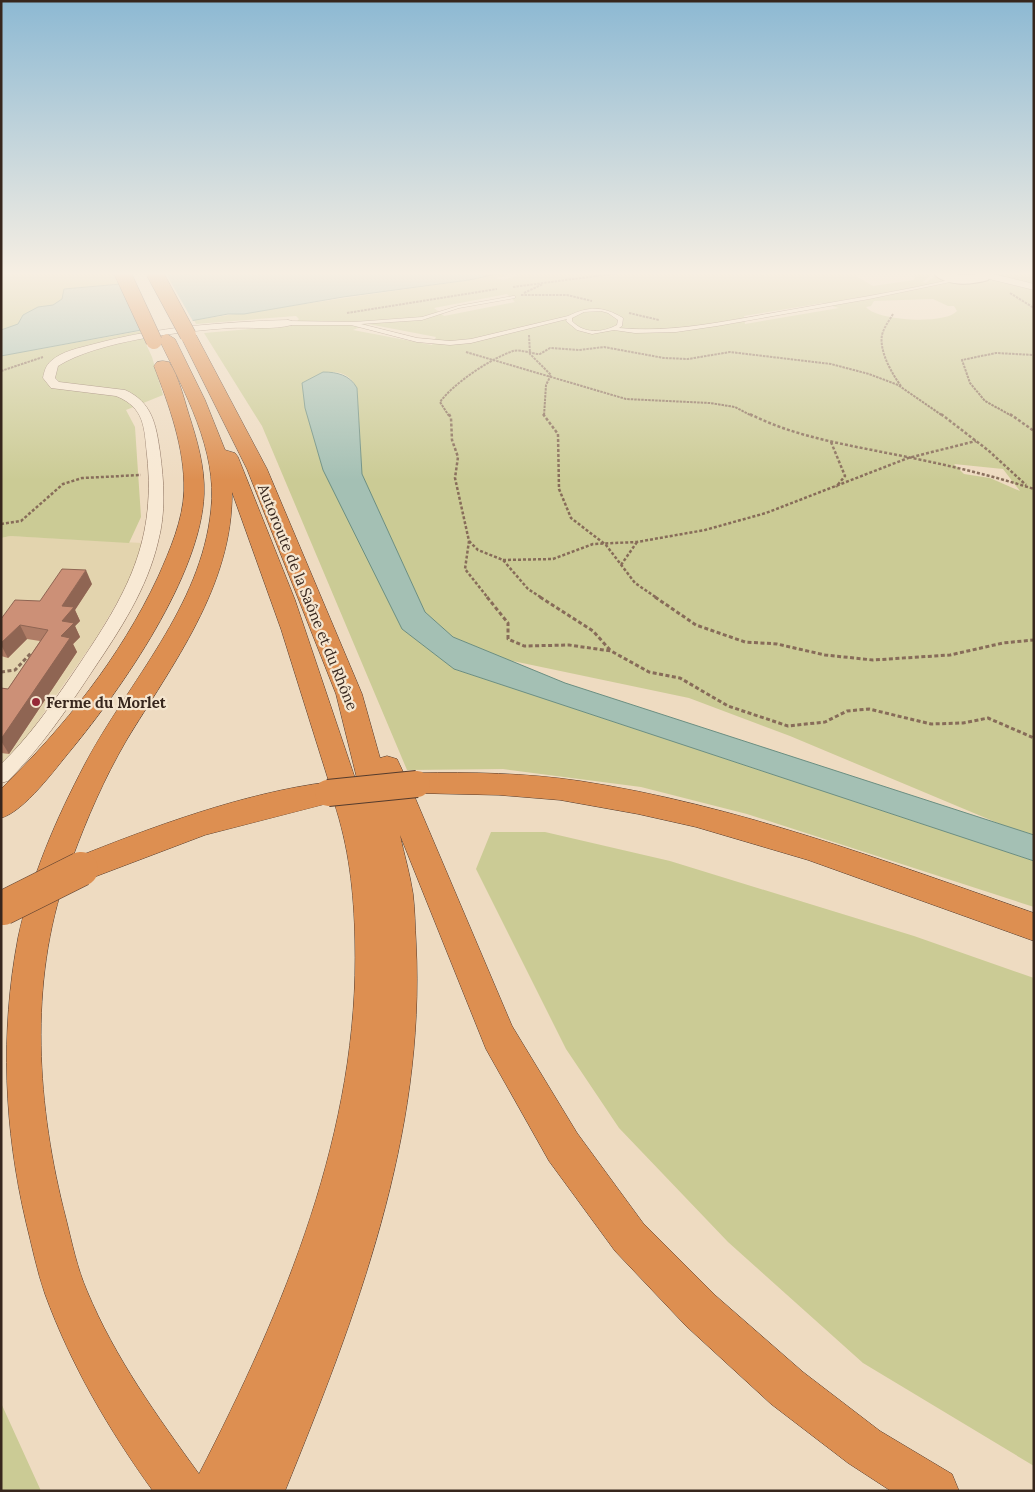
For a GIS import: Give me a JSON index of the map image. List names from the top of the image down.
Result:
{
  "streets": {
    "highway": ["Autoroute de la Saône et du Rhône"]
  },
  "places": ["Ferme du Morlet"]
}
